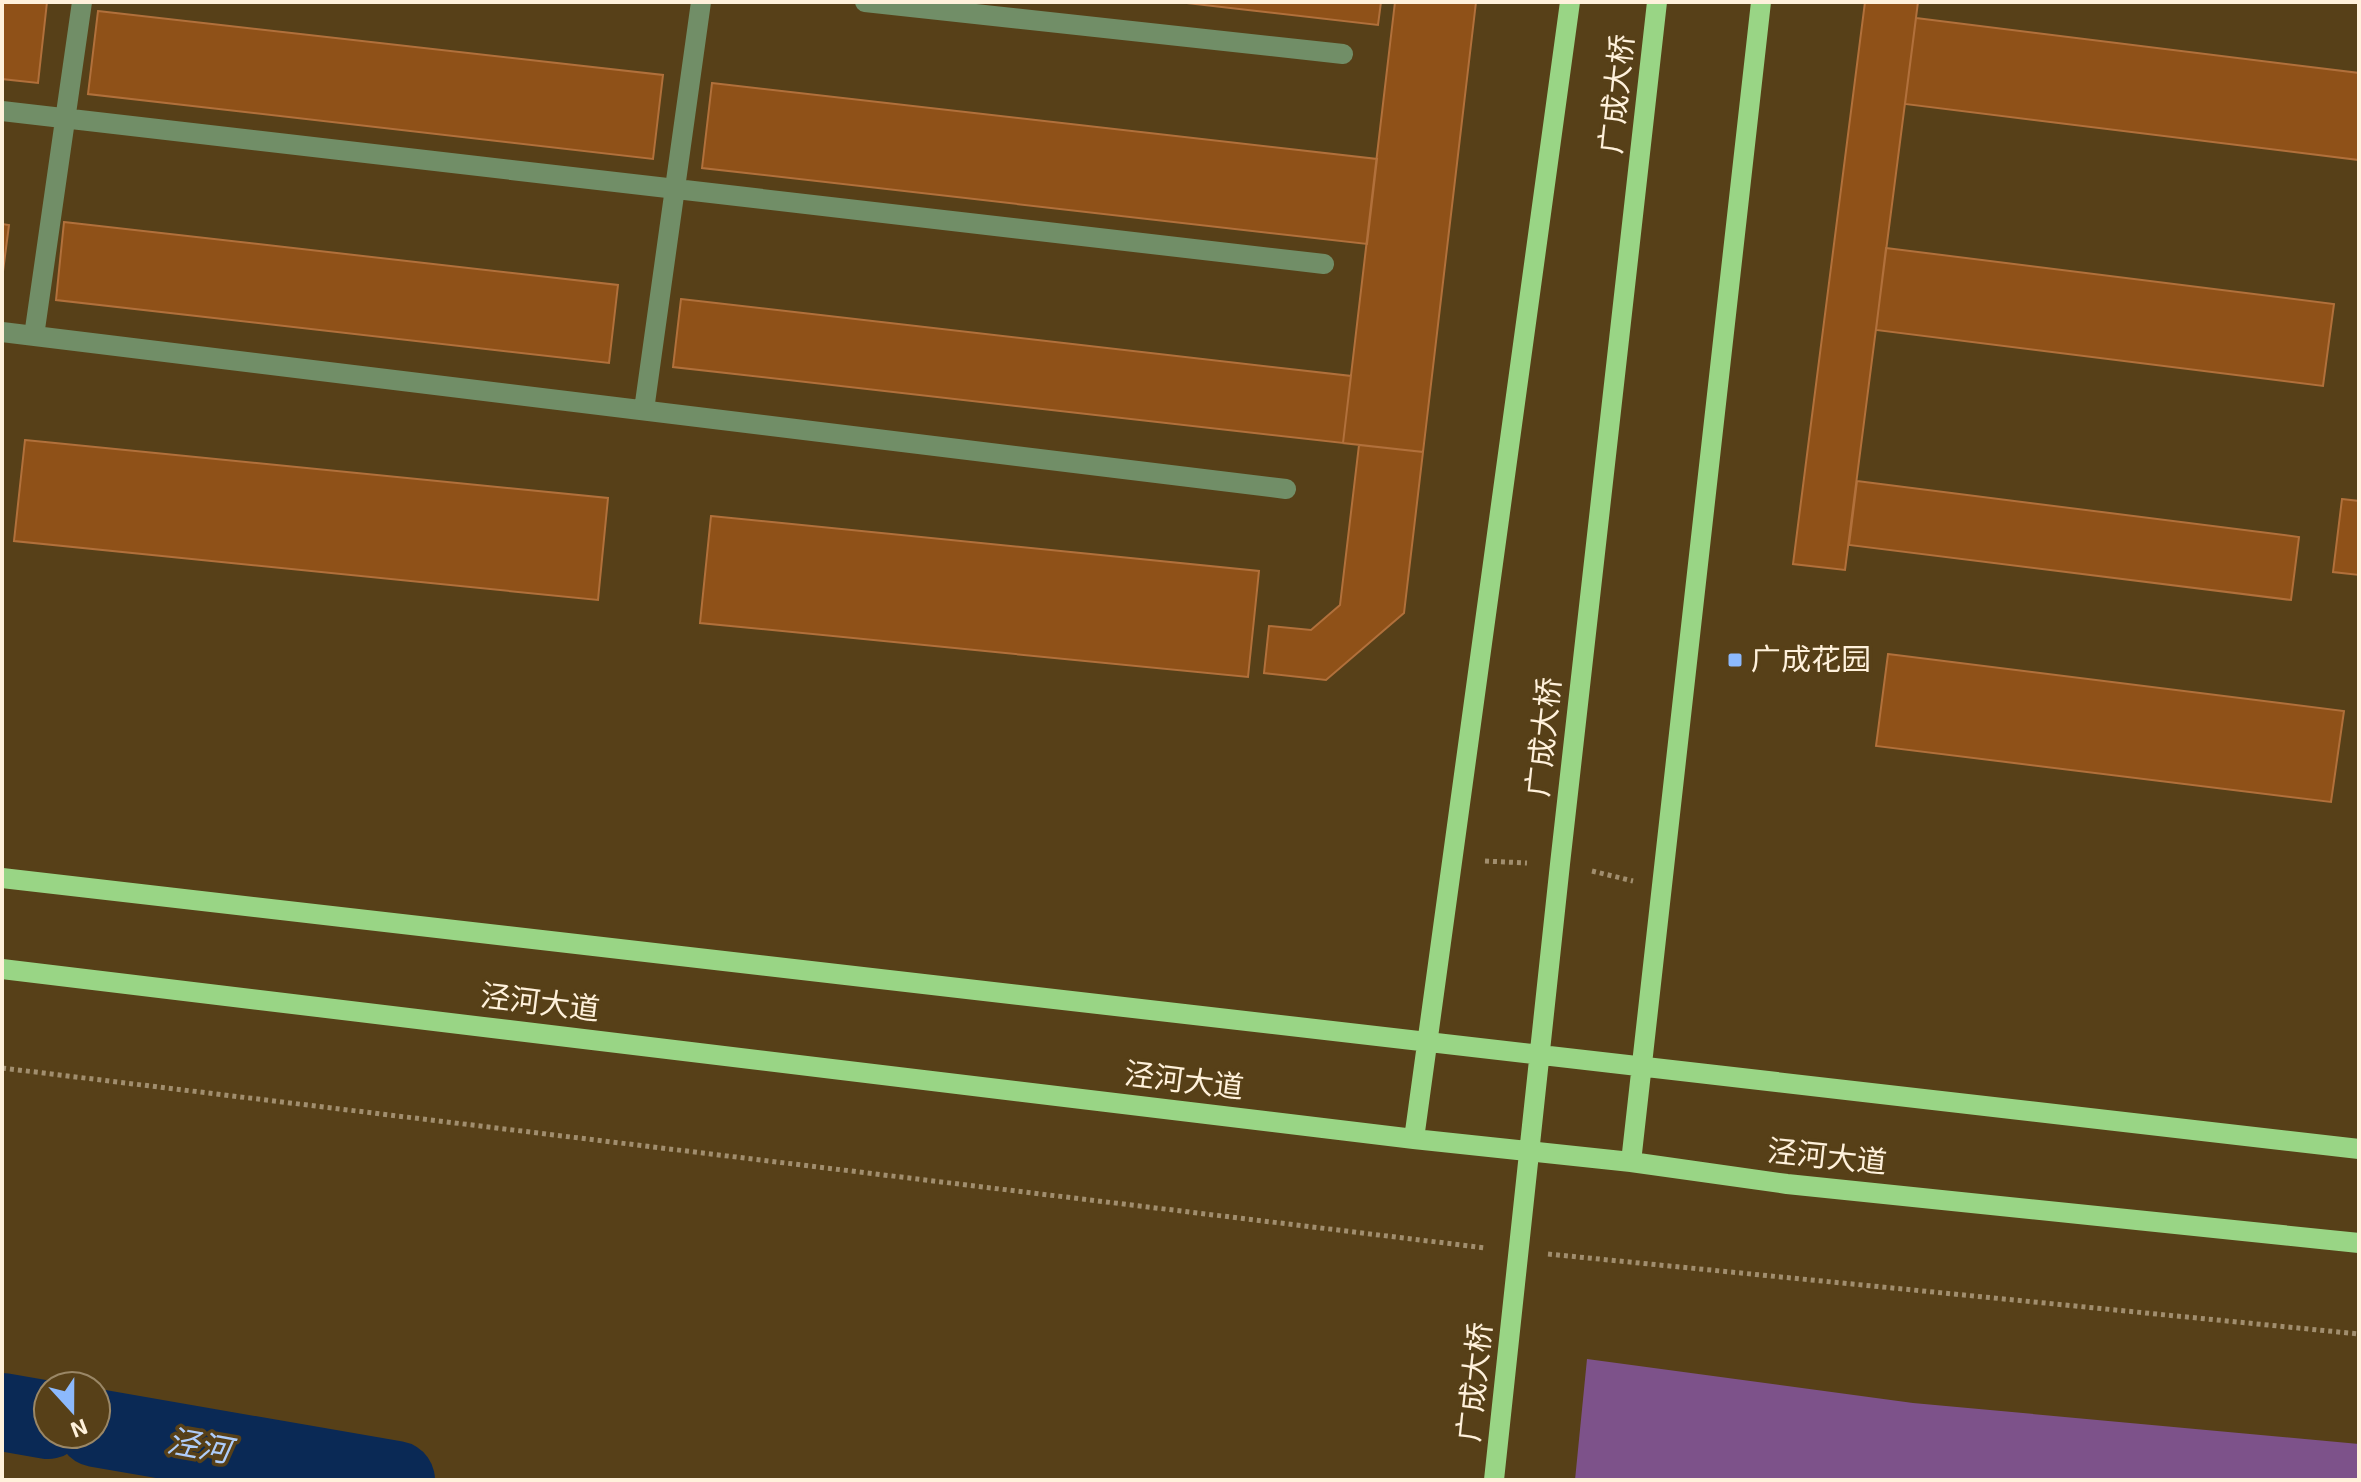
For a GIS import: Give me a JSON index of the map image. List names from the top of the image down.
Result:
{
  "streets": {
    "main road": ["广成大桥", "泾河大道"]
  },
  "water": ["泾河"],
  "places": {
    "transit": ["广成花园"]
  },
  "north": "bottom"
}
